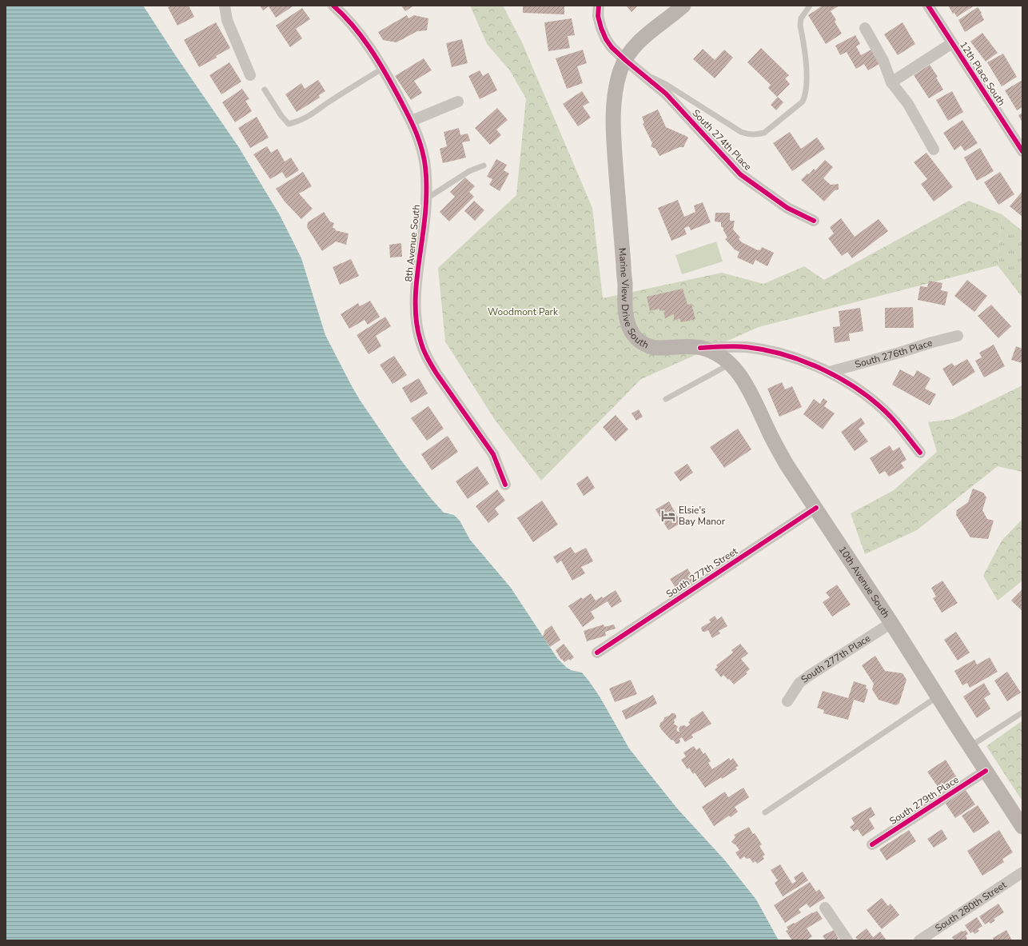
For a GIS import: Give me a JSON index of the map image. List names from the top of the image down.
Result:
{
  "streets": {
    "main road": ["Marine View Drive South", "10th Avenue South"],
    "street": [
      "12th Place South",
      "South 274th Place",
      "8th Avenue South",
      "South 276th Place",
      "South 277th Street",
      "South 277th Place",
      "South 279th Place",
      "South 280th Street"
    ]
  },
  "crossings": [
    ["South 274th Place", "Marine View Drive South"],
    ["Marine View Drive South", "South 276th Place"],
    ["Marine View Drive South", "10th Avenue South"],
    ["South 277th Street", "10th Avenue South"],
    ["10th Avenue South", "South 277th Place"],
    ["10th Avenue South", "South 279th Place"]
  ],
  "parks": ["Woodmont Park"],
  "places": {
    "hotel": ["Elsie's Bay Manor"]
  }
}
